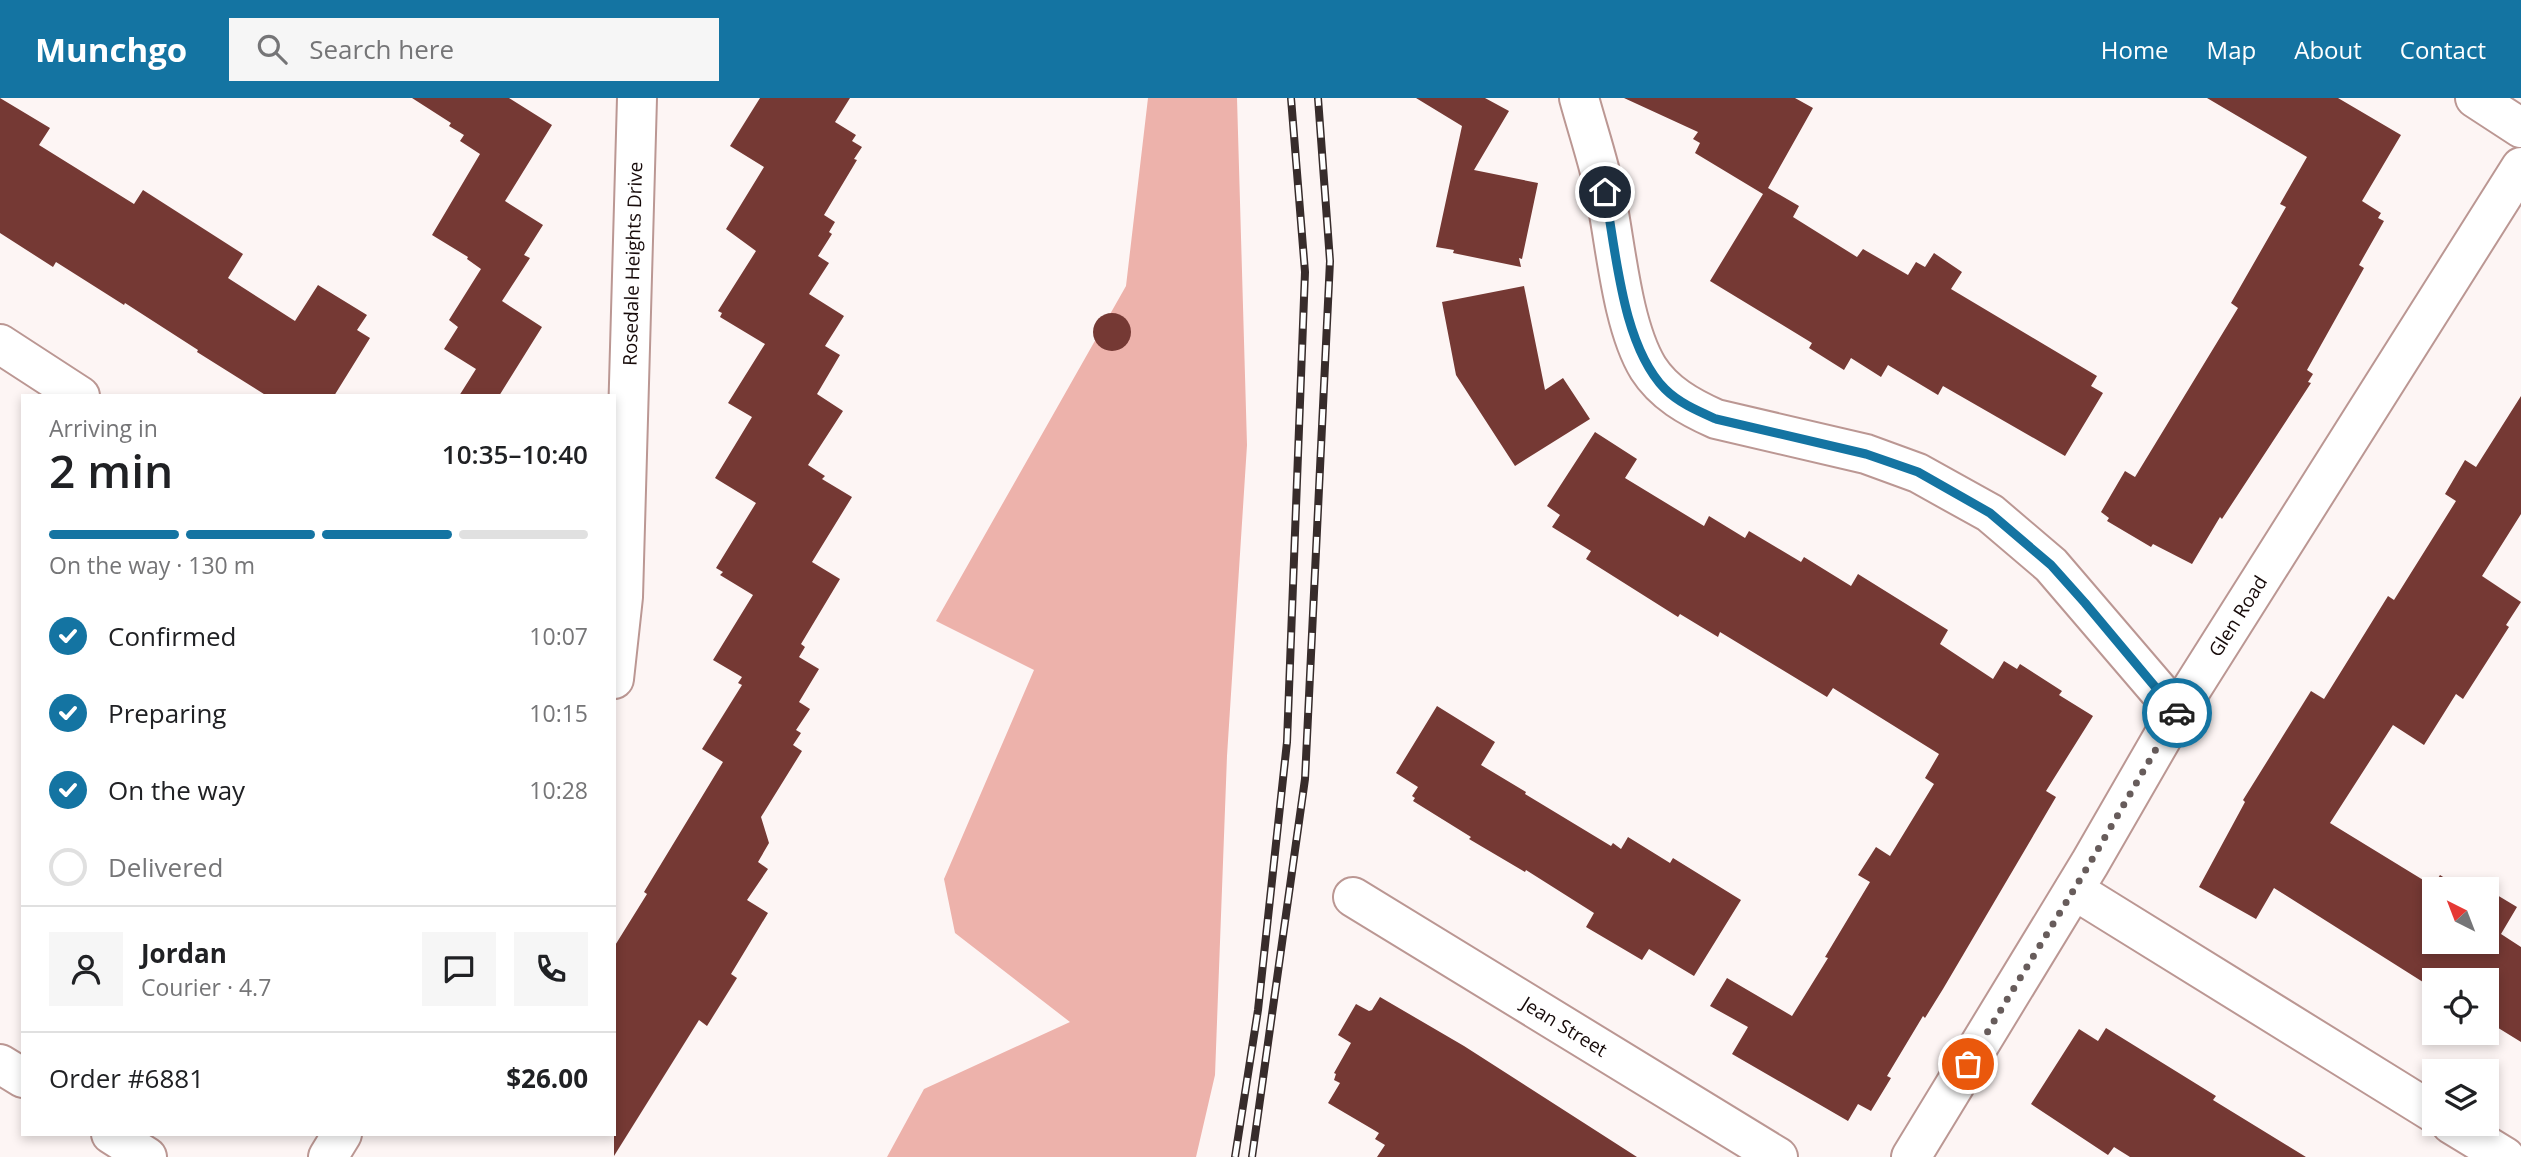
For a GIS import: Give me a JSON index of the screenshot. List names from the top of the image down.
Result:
{
  "streets": {
    "street": ["Rosedale Heights Drive", "Glen Road", "Jean Street"]
  },
  "north": "top left",
  "page": {
    "header": "Munchgo",
    "search": "Search here",
    "nav": [
      "Home",
      "Map",
      "About",
      "Contact"
    ],
    "heading": ["2 min", "Arriving in", "10:35–10:40"],
    "panel": [
      "Jordan",
      "Courier · 4.7",
      "Order #6881",
      "$26.00"
    ],
    "bar": "On the way · 130 m",
    "list": [
      ["Confirmed", "10:07"],
      ["Preparing", "10:15"],
      ["On the way", "10:28"],
      "Delivered"
    ]
  }
}
